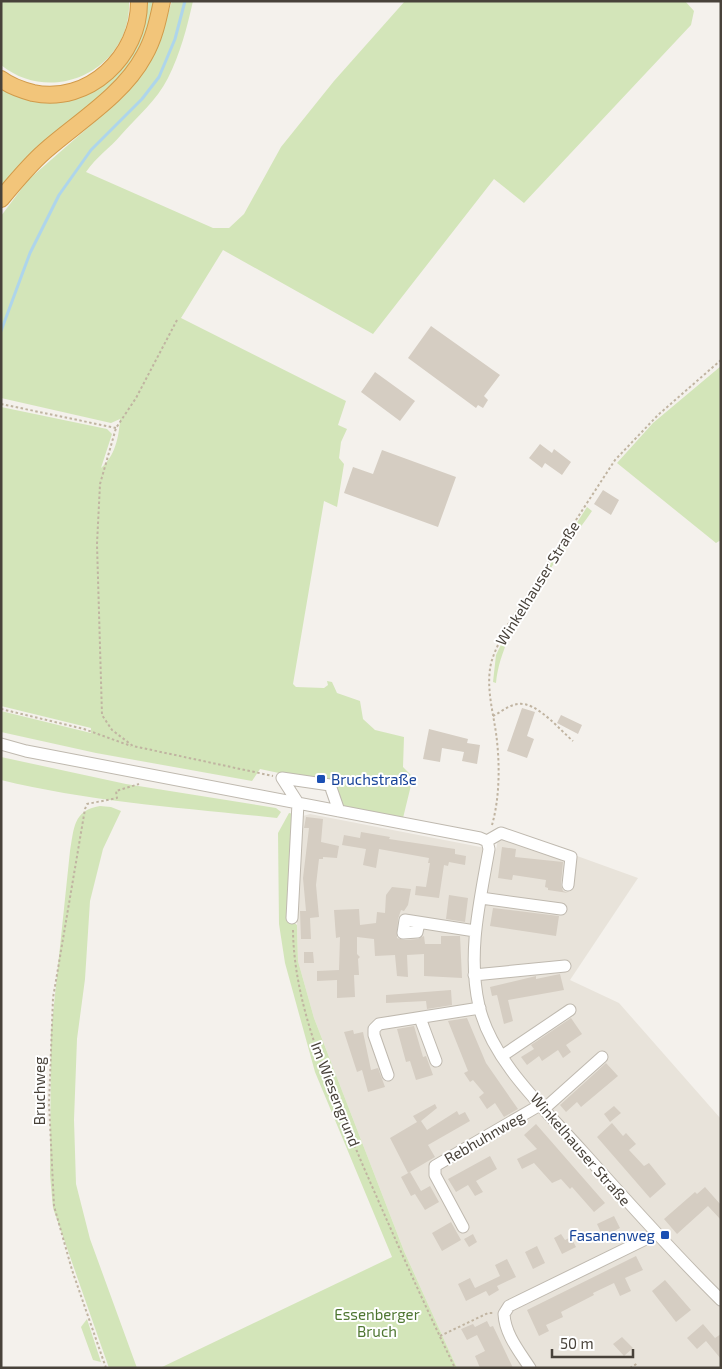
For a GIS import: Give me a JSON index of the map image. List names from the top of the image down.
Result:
{
  "streets": {
    "street": ["Winkelhauser Straße", "Rebhuhnweg"],
    "path": ["Bruchweg", "Im Wiesengrund"]
  },
  "crossings": [
    ["Winkelhauser Straße", "Rebhuhnweg"]
  ],
  "parks": ["Essenberger Bruch"],
  "places": {
    "transit": ["Bruchstraße", "Fasanenweg"]
  },
  "scale_bar": "50 m"
}
